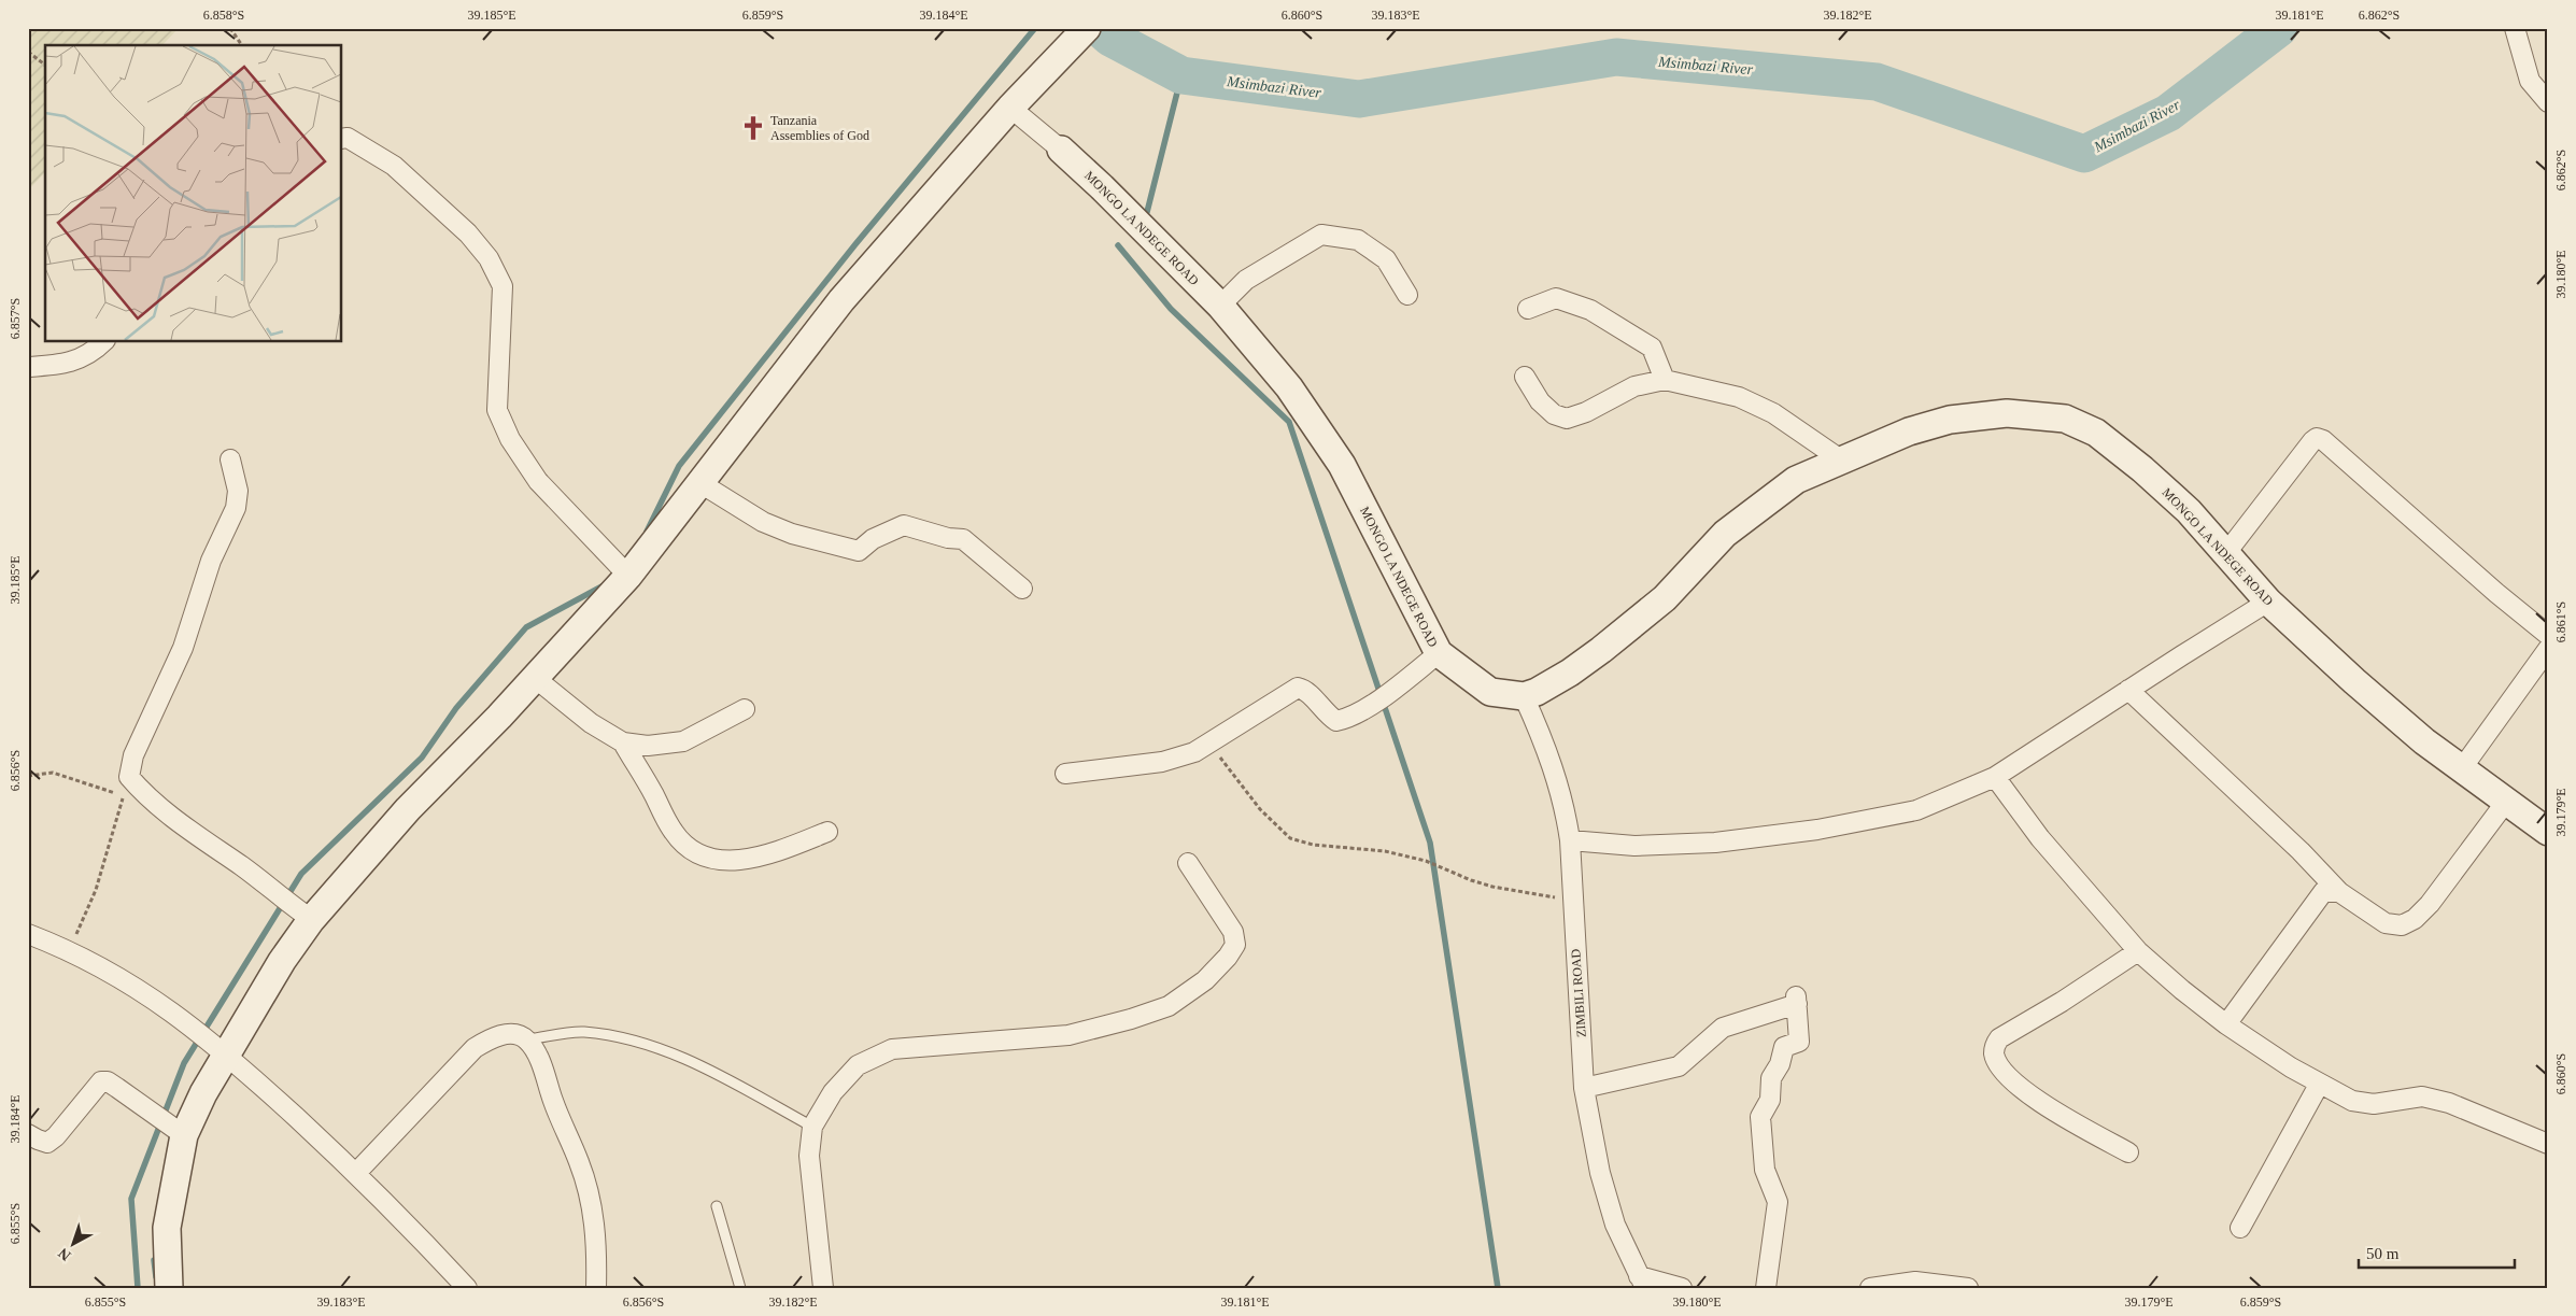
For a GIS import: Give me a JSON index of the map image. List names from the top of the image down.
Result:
{
  "streets": {
    "street": ["MONGO LA NDEGE ROAD", "ZIMBILI ROAD"]
  },
  "crossings": [
    ["MONGO LA NDEGE ROAD", "ZIMBILI ROAD"]
  ],
  "water": ["Msimbazi River"],
  "places": {
    "church": ["Tanzania Assemblies of God"]
  },
  "scale_bar": "50 m",
  "north": "bottom left",
  "coordinates": [
    "6.858°S",
    "39.185°E",
    "6.859°S",
    "39.184°E",
    "6.860°S",
    "39.183°E",
    "39.182°E",
    "39.181°E",
    "6.862°S",
    "39.180°E",
    "6.857°S",
    "6.861°S",
    "6.856°S",
    "39.179°E",
    "6.855°S"
  ]
}
